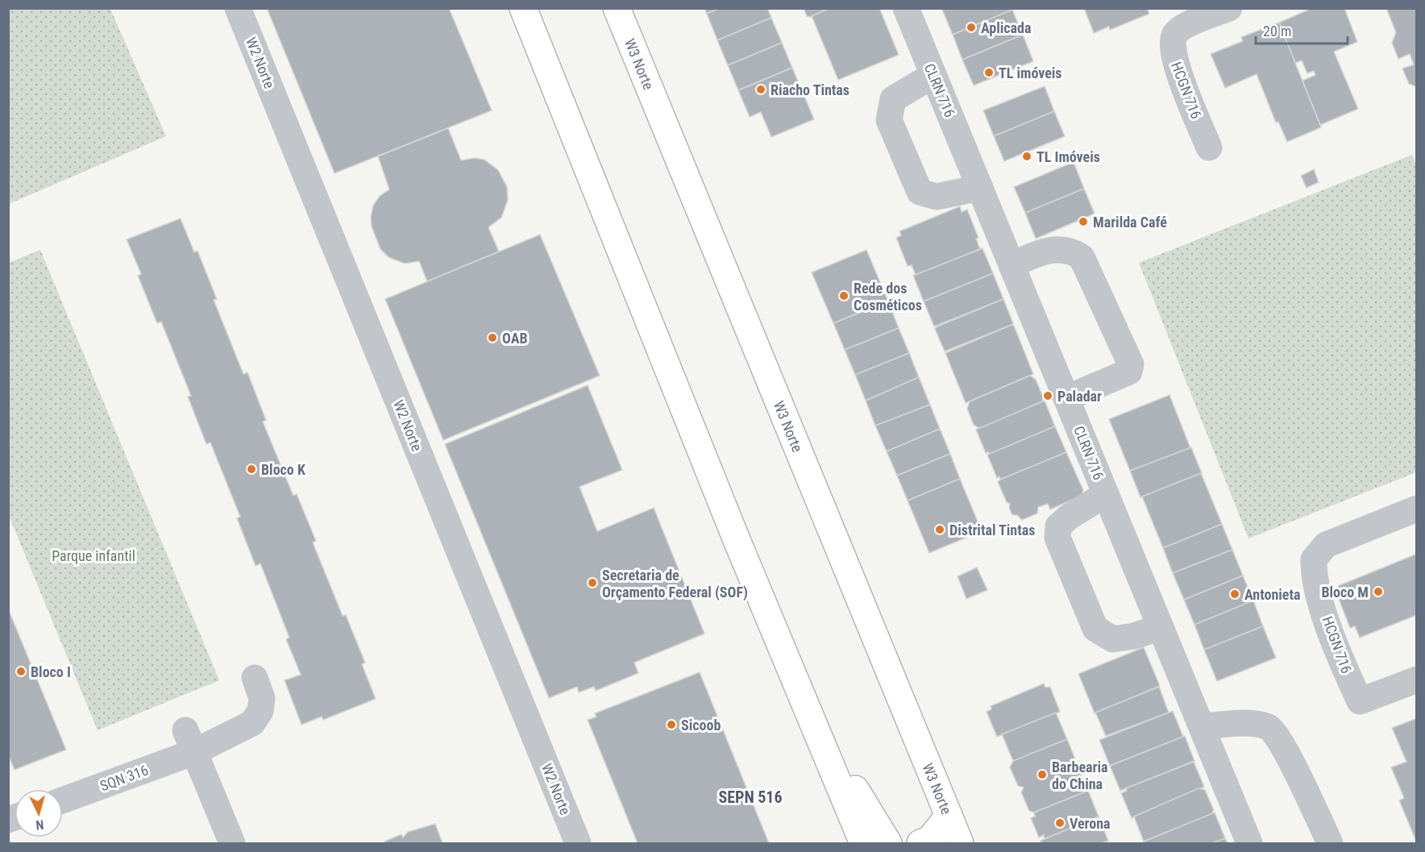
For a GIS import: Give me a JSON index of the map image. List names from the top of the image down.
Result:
{
  "streets": {
    "main road": ["W3 Norte"],
    "street": [
      "W2 Norte",
      "CLRN 716",
      "HCGN 716",
      "SQN 316"
    ]
  },
  "districts": ["SEPN 516"],
  "parks": ["Parque infantil"],
  "places": [
    "Aplicada",
    "TL imóveis",
    "Riacho Tintas",
    "TL Imóveis",
    "Marilda Café",
    "Rede dos Cosméticos",
    "OAB",
    "Paladar",
    "Bloco K",
    "Distrital Tintas",
    "Secretaria de Orçamento Federal (SOF)",
    "Bloco M",
    "Antonieta",
    "Bloco I",
    "Sicoob",
    "Barbearia do China",
    "Verona"
  ],
  "scale_bar": "20 m",
  "north": "bottom"
}
